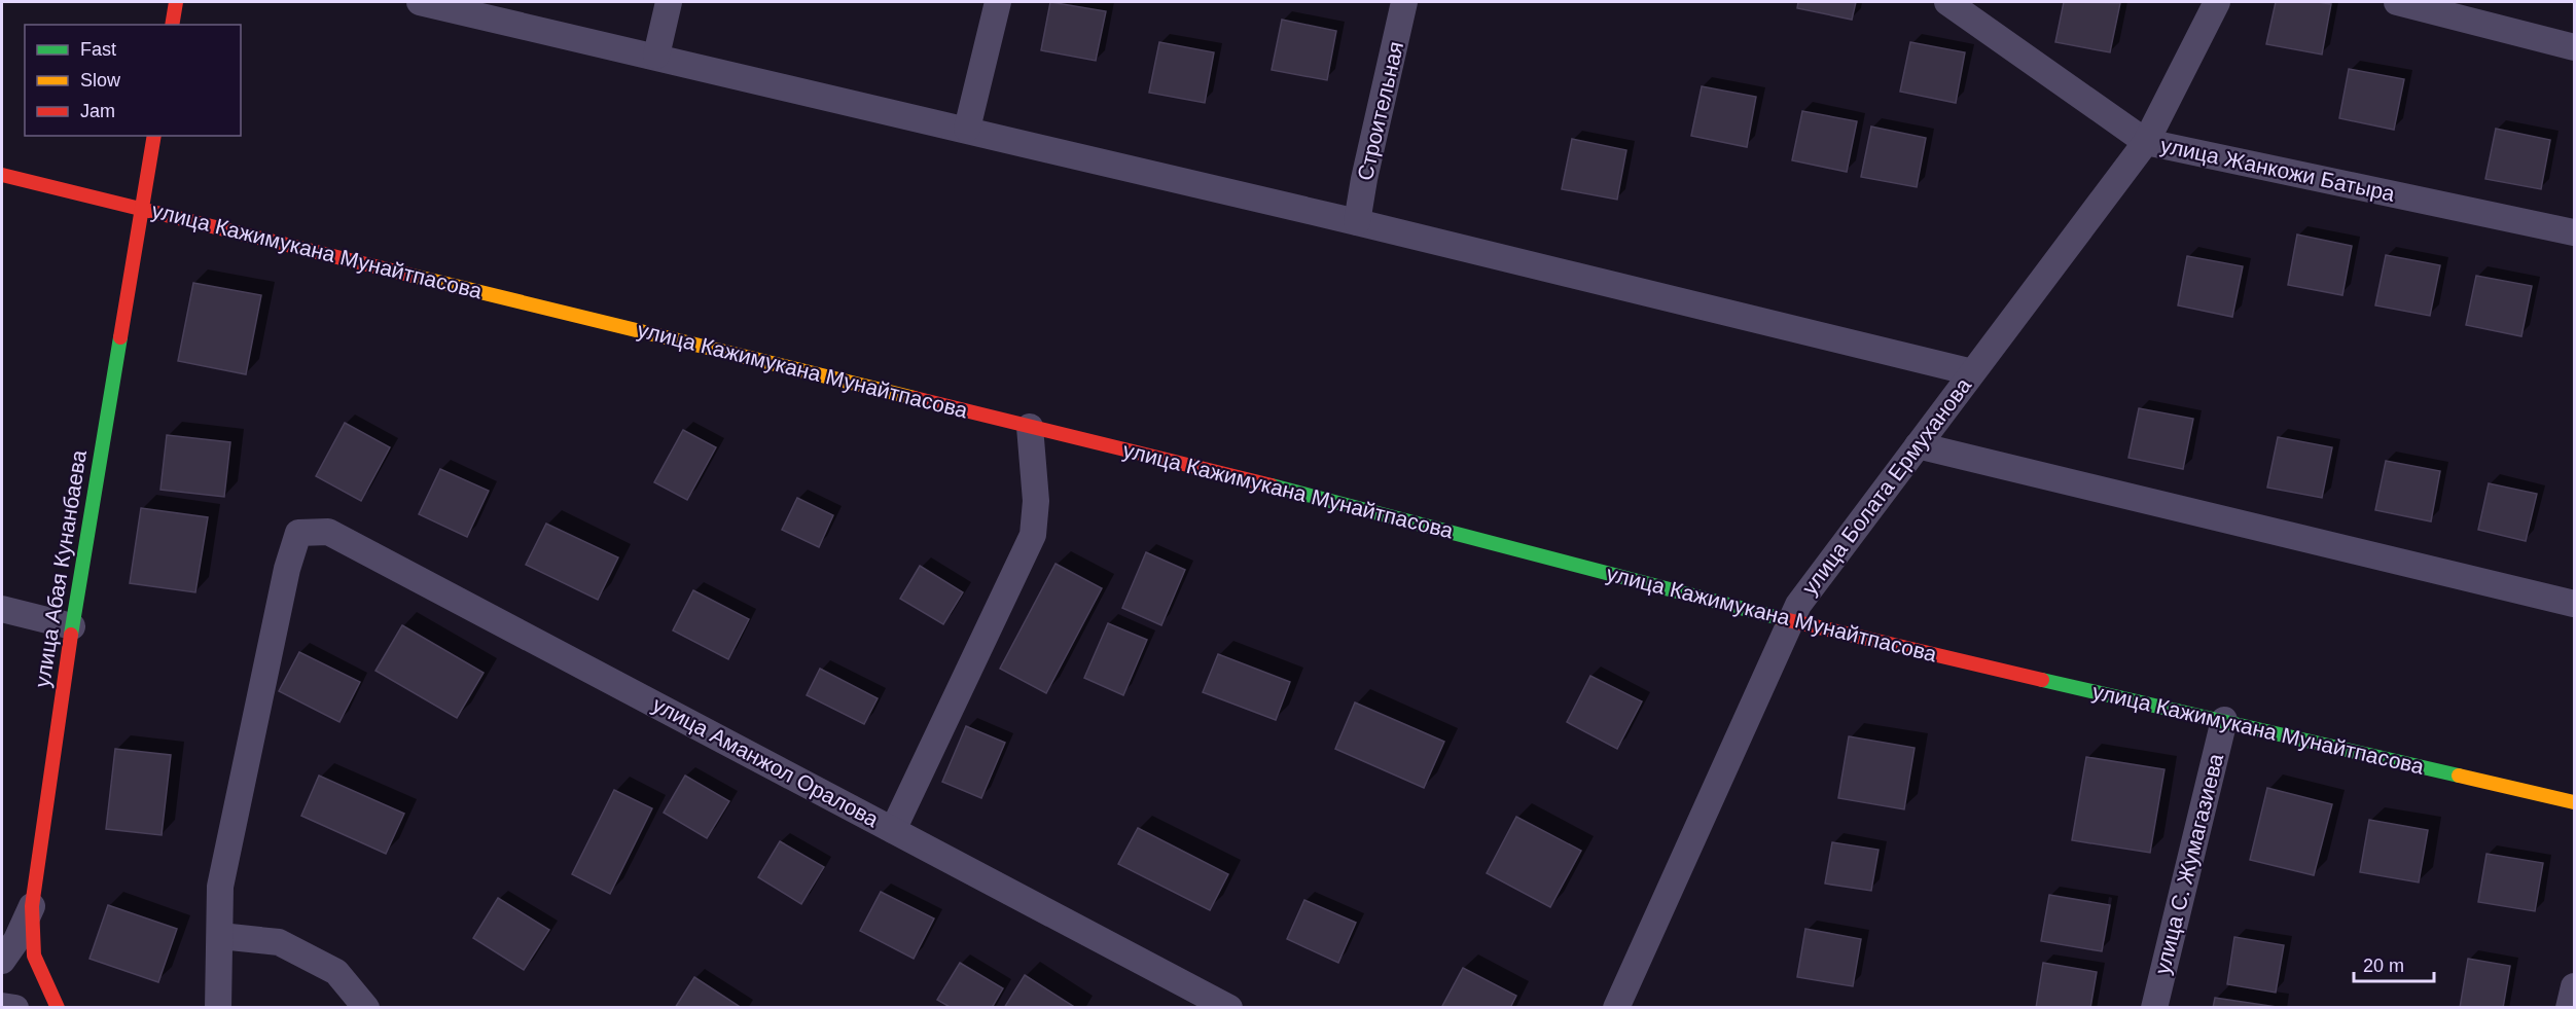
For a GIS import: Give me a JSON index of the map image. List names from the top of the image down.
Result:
{
  "streets": {
    "street": [
      "Строительная",
      "улица Жанкожи Батыра",
      "улица Кажимукана Мунайтпасова",
      "улица Болата Ермуханова",
      "улица Абая Кунанбаева",
      "улица Аманжол Оралова",
      "улица С. Жумагазиева"
    ]
  },
  "crossings": [
    ["улица Жанкожи Батыра", "улица Болата Ермуханова"],
    ["улица Кажимукана Мунайтпасова", "улица Болата Ермуханова"],
    ["улица Кажимукана Мунайтпасова", "улица Абая Кунанбаева"],
    ["улица Кажимукана Мунайтпасова", "улица С. Жумагазиева"]
  ],
  "legend": ["Fast", "Slow", "Jam"],
  "scale_bar": "20 m"
}
